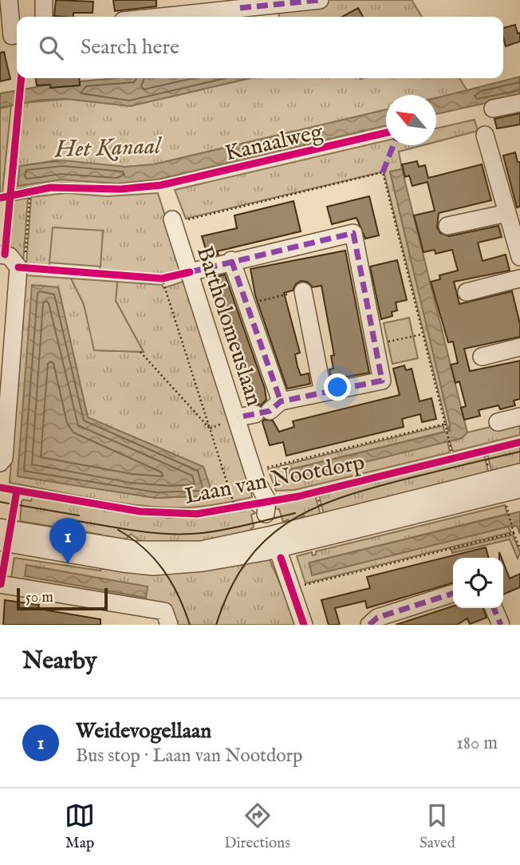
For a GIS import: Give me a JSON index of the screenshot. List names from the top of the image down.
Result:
{
  "streets": {
    "street": ["Bartholomeuslaan"],
    "cycle path": ["Kanaalweg", "Laan van Nootdorp"]
  },
  "crossings": [
    ["Bartholomeuslaan", "Laan van Nootdorp"]
  ],
  "water": ["Het Kanaal"],
  "scale_bar": "50 m",
  "north": "top left",
  "page": {
    "search": "Search here",
    "pins": "1",
    "scale": "50 m",
    "heading": "Nearby",
    "list": [
      {
        "mark": "1",
        "name": "Weidevogellaan",
        "note": "Bus stop · Laan van Nootdorp",
        "value": "180 m"
      }
    ],
    "nav": ["Map", "Directions", "Saved"]
  }
}
